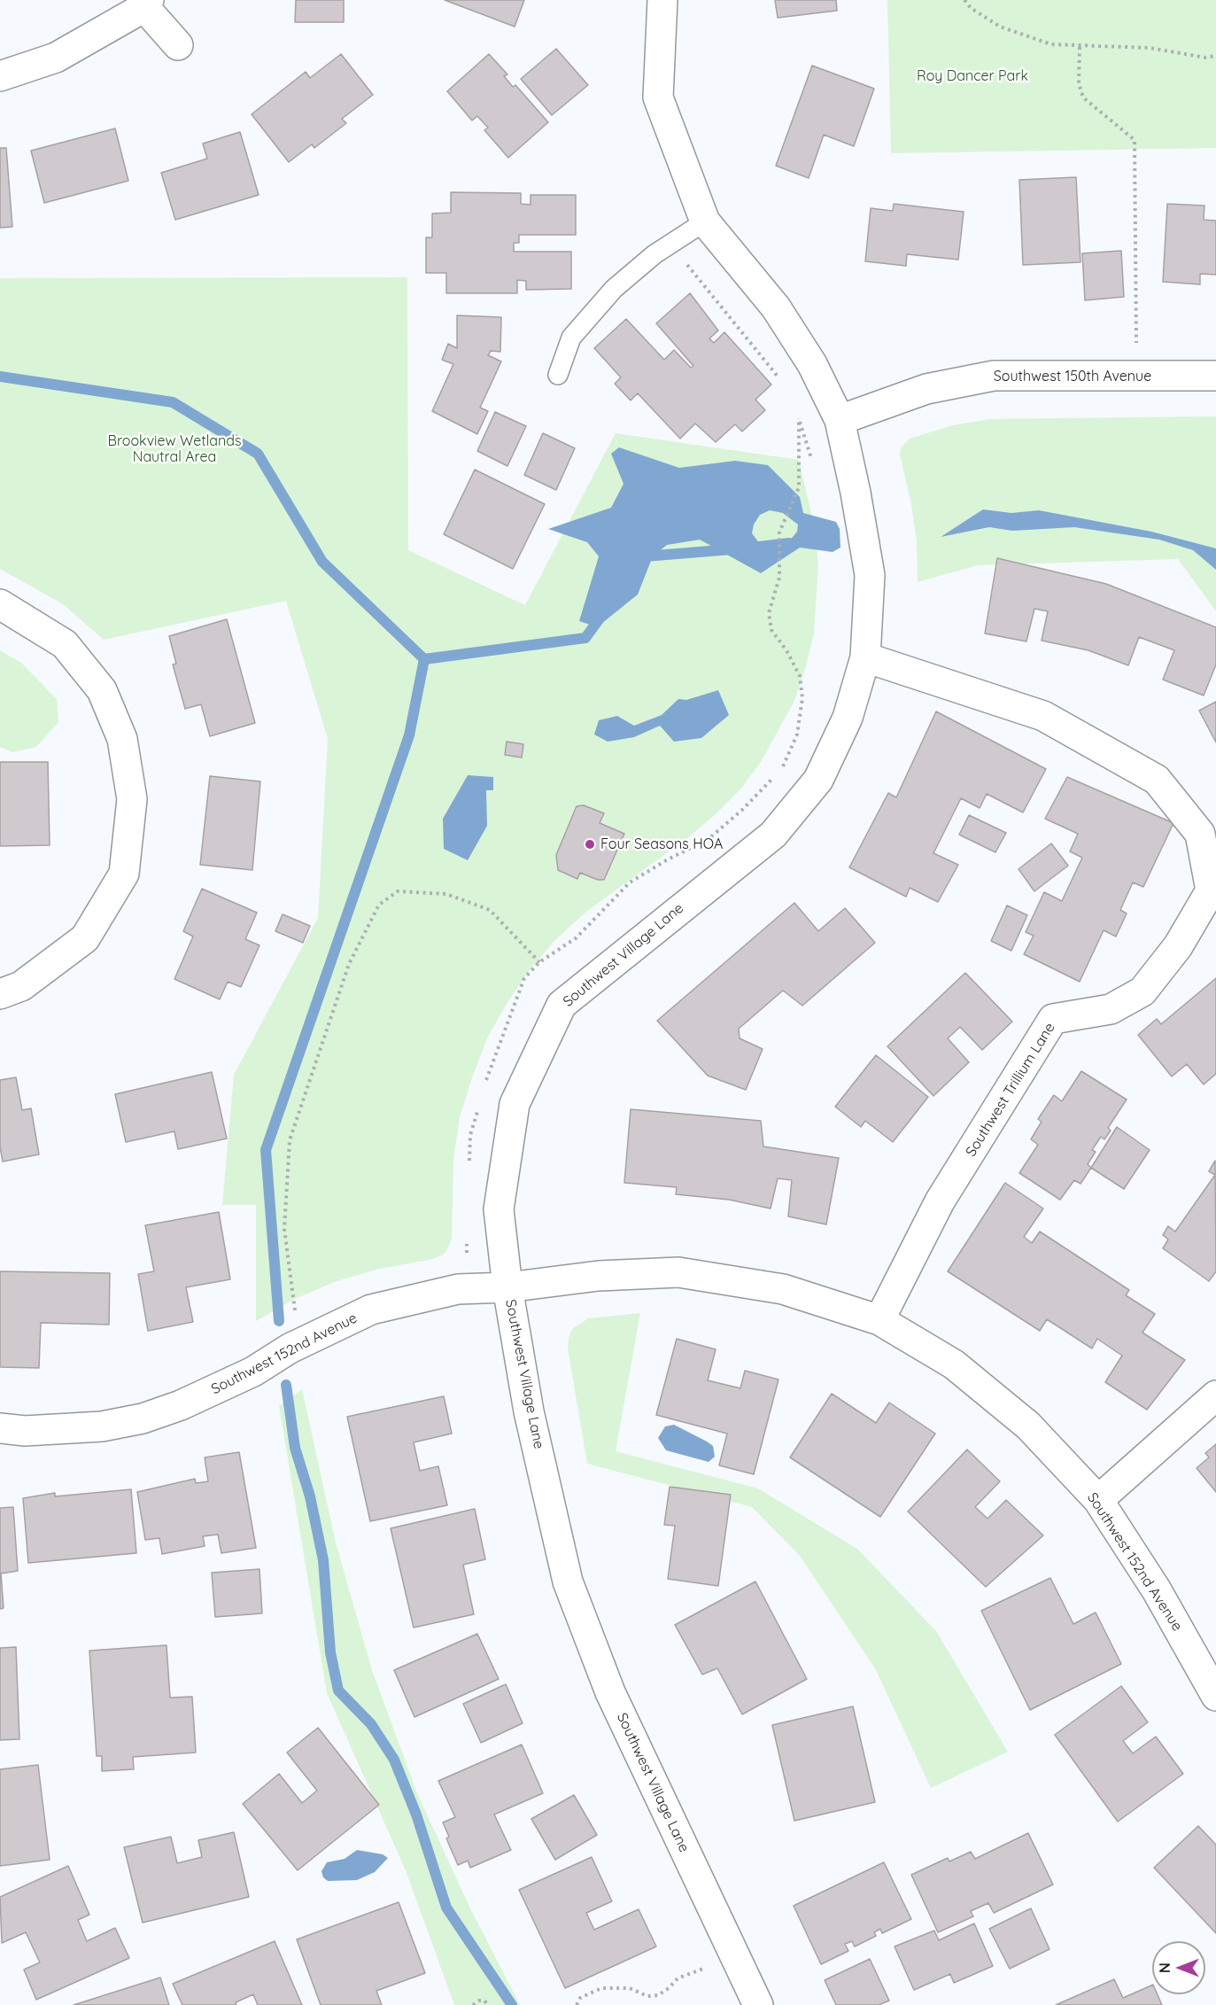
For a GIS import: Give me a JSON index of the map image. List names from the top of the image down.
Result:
{
  "streets": {
    "street": [
      "Southwest 150th Avenue",
      "Southwest Village Lane",
      "Southwest Trillium Lane",
      "Southwest 152nd Avenue"
    ]
  },
  "crossings": [
    ["Southwest 150th Avenue", "Southwest Village Lane"],
    ["Southwest Village Lane", "Southwest Trillium Lane"],
    ["Southwest Village Lane", "Southwest 152nd Avenue"],
    ["Southwest Trillium Lane", "Southwest 152nd Avenue"]
  ],
  "parks": ["Roy Dancer Park", "Brookview Wetlands Nautral Area"],
  "places": ["Four Seasons HOA"],
  "north": "left"
}
